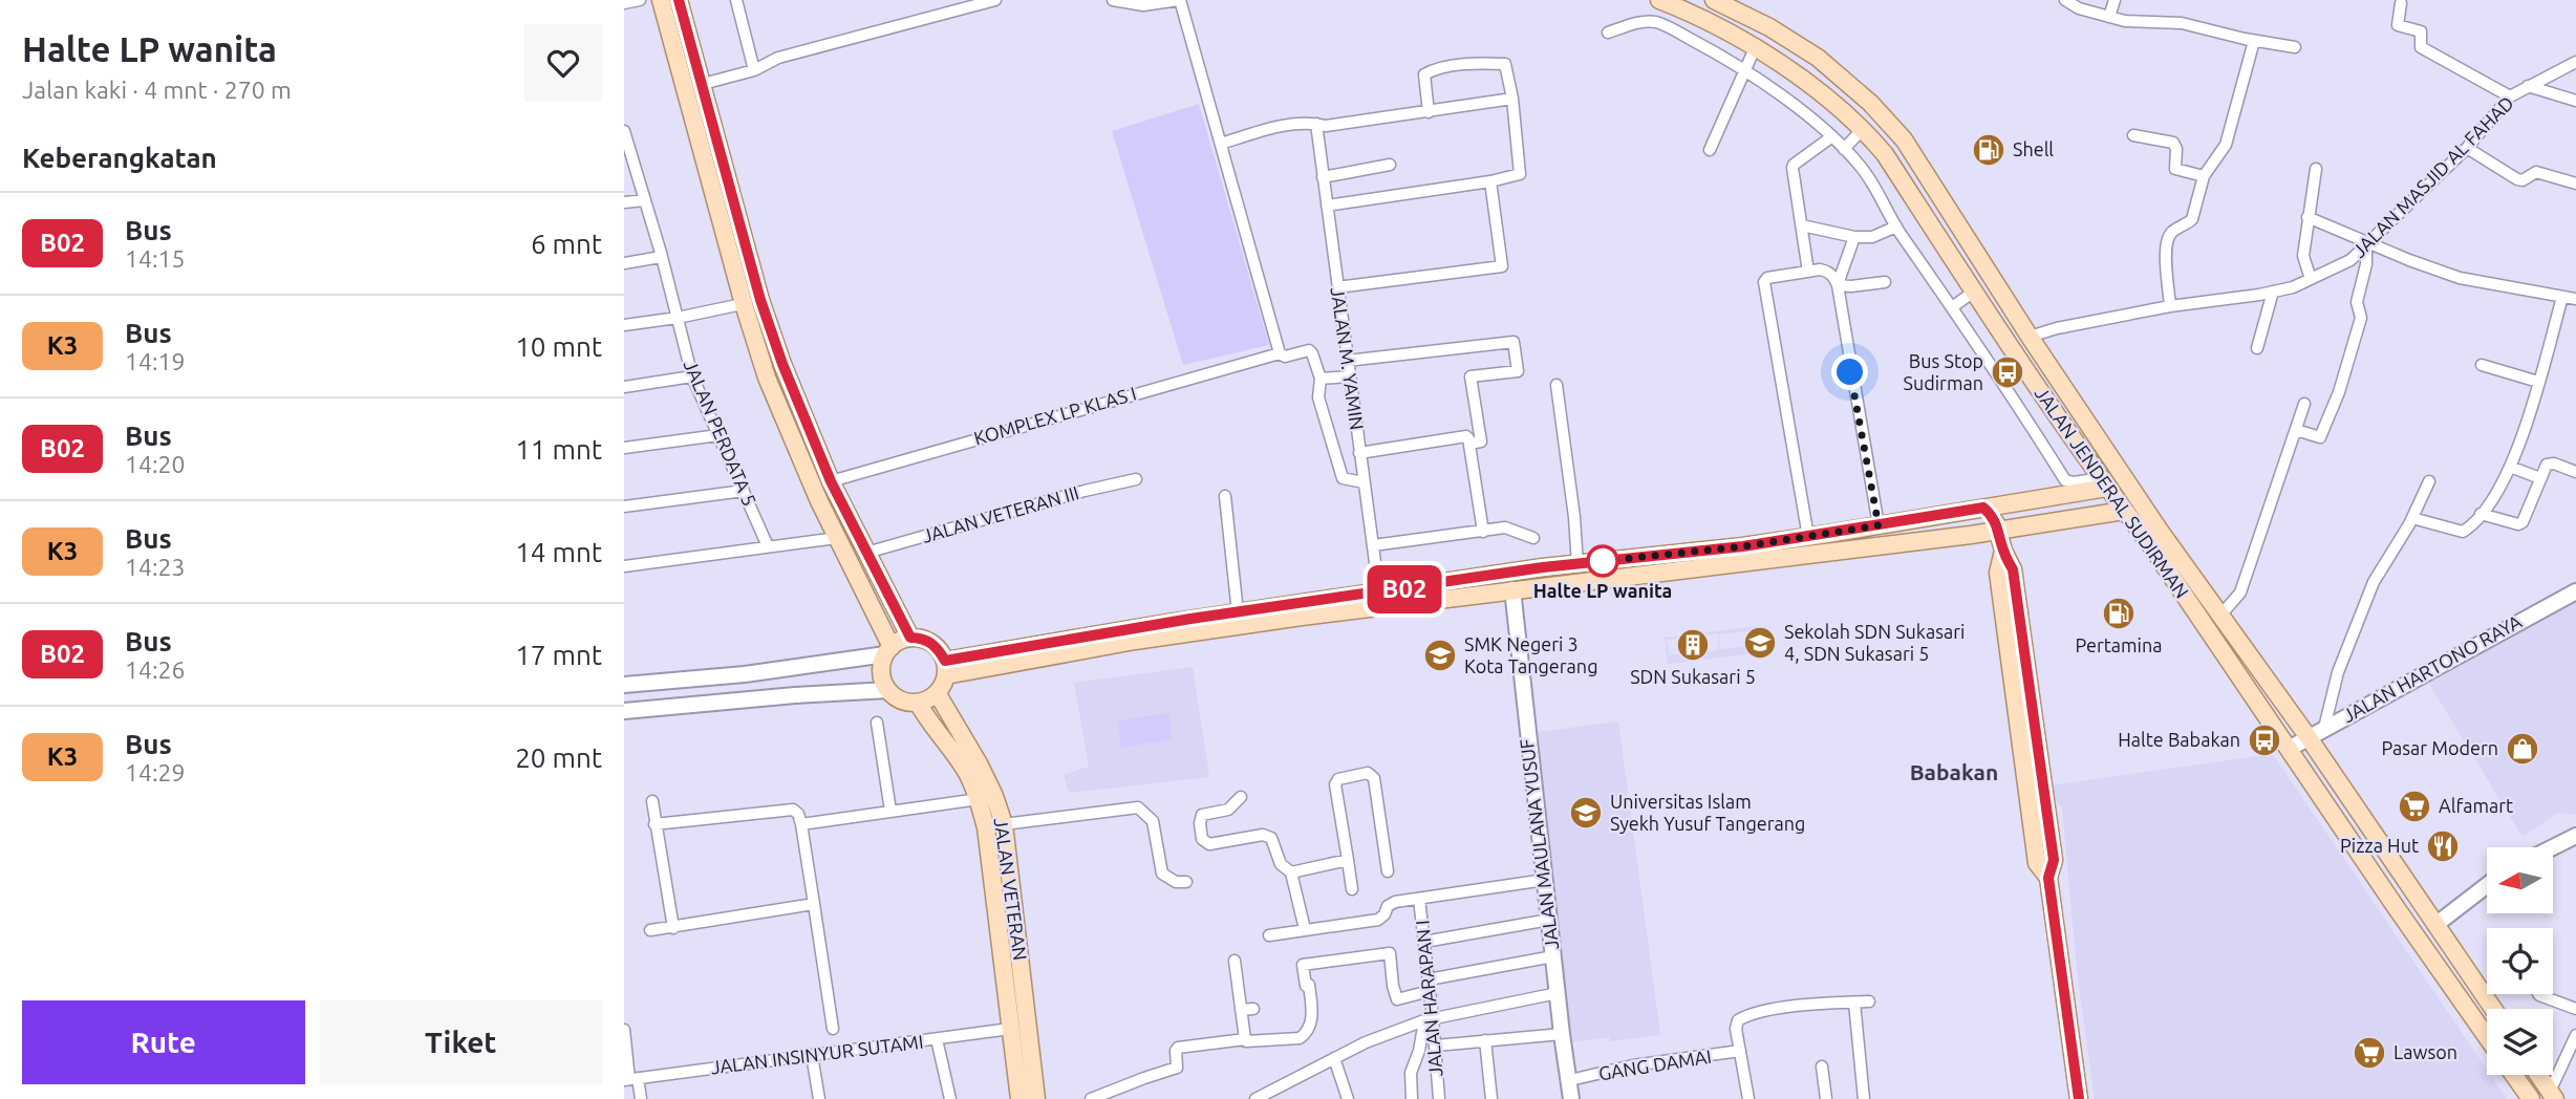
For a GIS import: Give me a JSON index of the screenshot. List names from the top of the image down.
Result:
{
  "streets": {
    "main road": ["JALAN JENDERAL SUDIRMAN", "JALAN VETERAN"],
    "street": [
      "JALAN MASJID AL FAHAD",
      "JALAN M. YAMIN",
      "KOMPLEX LP KLAS I",
      "JALAN PERDATA 5",
      "JALAN VETERAN III",
      "JALAN HARTONO RAYA",
      "JALAN MAULANA YUSUF",
      "JALAN HARAPAN I",
      "JALAN INSINYUR SUTAMI",
      "GANG DAMAI"
    ]
  },
  "crossings": [
    ["JALAN MASJID AL FAHAD", "JALAN JENDERAL SUDIRMAN"],
    ["JALAN JENDERAL SUDIRMAN", "JALAN HARTONO RAYA"],
    ["JALAN MAULANA YUSUF", "GANG DAMAI"],
    ["JALAN VETERAN", "JALAN INSINYUR SUTAMI"]
  ],
  "districts": ["Babakan"],
  "places": {
    "fuel station": ["Shell", "Pertamina"],
    "bus stop": ["Bus Stop Sudirman", "Halte Babakan"],
    "other": ["Halte LP wanita"],
    "school or university": ["Sekolah SDN Sukasari 4, SDN Sukasari 5", "SMK Negeri 3 Kota Tangerang", "Universitas Islam Syekh Yusuf Tangerang"],
    "building": ["SDN Sukasari 5"],
    "shop": ["Pasar Modern"],
    "supermarket": ["Alfamart", "Lawson"],
    "restaurant": ["Pizza Hut"]
  },
  "lines": ["bus line B02"],
  "north": "left",
  "page": {
    "heading": [
      ["Halte LP wanita", "Jalan kaki · 4 mnt · 270 m"],
      "Keberangkatan"
    ],
    "on_map": "B02",
    "list": [
      {
        "mark": "B02",
        "name": "Bus",
        "note": "14:15",
        "value": "6 mnt"
      },
      {
        "mark": "K3",
        "name": "Bus",
        "note": "14:19",
        "value": "10 mnt"
      },
      {
        "mark": "B02",
        "name": "Bus",
        "note": "14:20",
        "value": "11 mnt"
      },
      {
        "mark": "K3",
        "name": "Bus",
        "note": "14:23",
        "value": "14 mnt"
      },
      {
        "mark": "B02",
        "name": "Bus",
        "note": "14:26",
        "value": "17 mnt"
      },
      {
        "mark": "K3",
        "name": "Bus",
        "note": "14:29",
        "value": "20 mnt"
      }
    ],
    "buttons": ["Rute", "Tiket"]
  }
}
